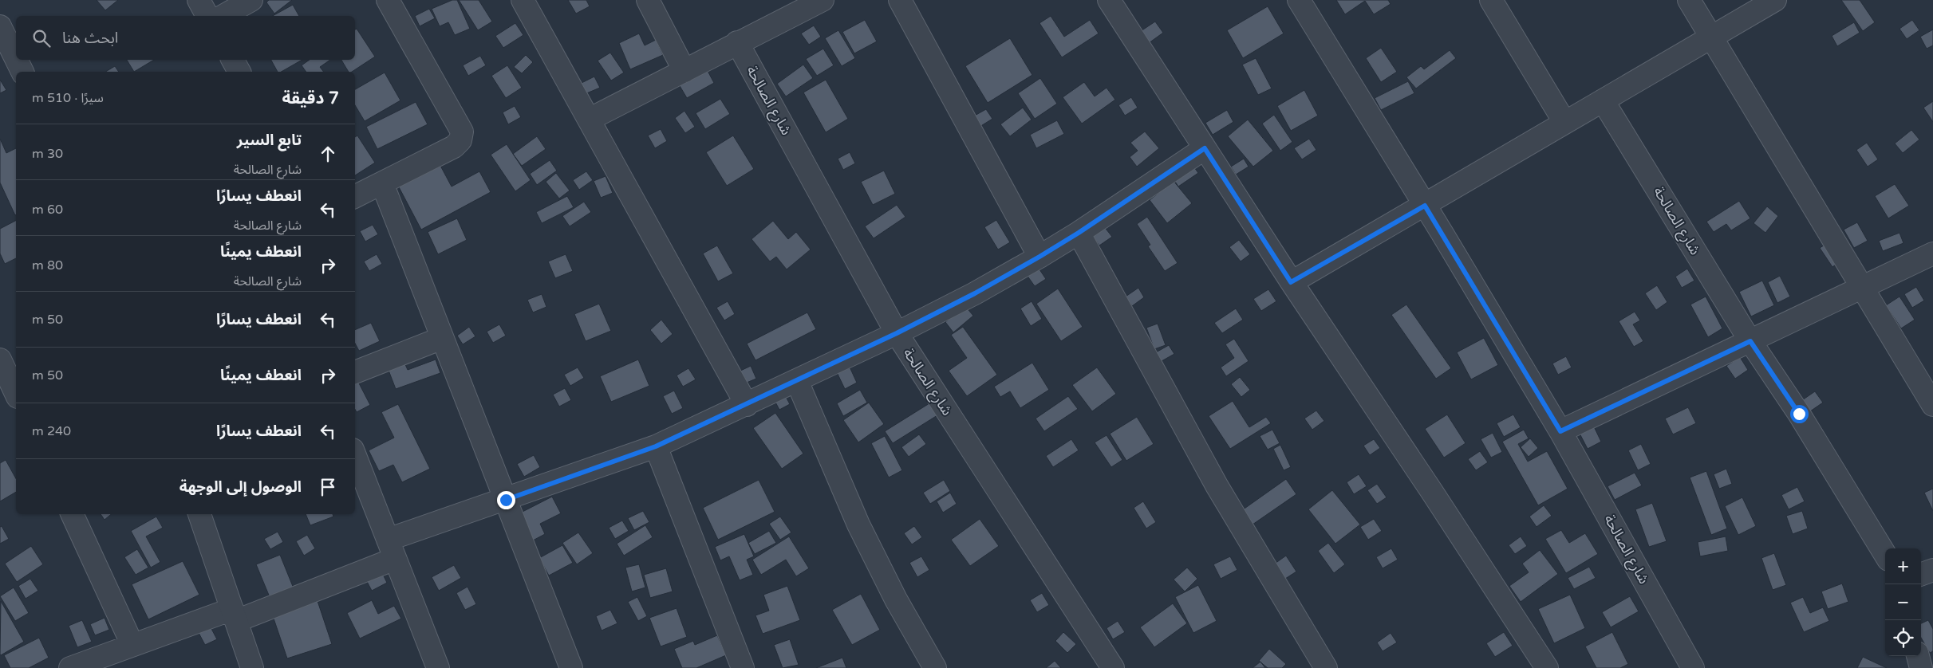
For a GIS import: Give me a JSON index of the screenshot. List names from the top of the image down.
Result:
{
  "streets": {
    "street": ["شارع الصالحة"]
  },
  "page": {
    "search": "ابحث هنا",
    "heading": ["7 دقيقة", "سيرًا · 510 m"],
    "list": [
      ["تابع السير", "شارع الصالحة", "30 m"],
      ["انعطف يسارًا", "شارع الصالحة", "60 m"],
      ["انعطف يمينًا", "شارع الصالحة", "80 m"],
      ["انعطف يسارًا", "50 m"],
      ["انعطف يمينًا", "50 m"],
      ["انعطف يسارًا", "240 m"],
      "الوصول إلى الوجهة"
    ],
    "map_buttons": ["+", "−"]
  }
}
